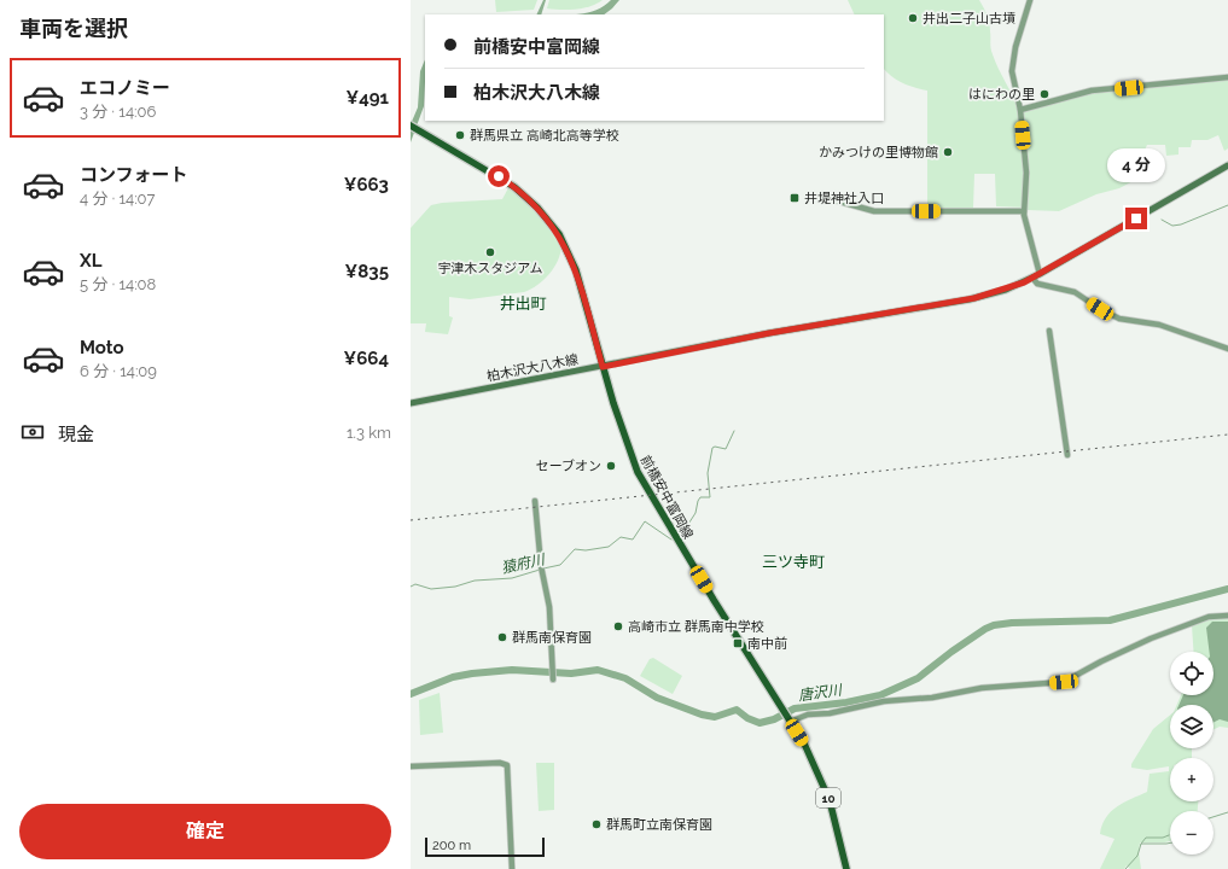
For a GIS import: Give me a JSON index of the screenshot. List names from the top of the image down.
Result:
{
  "streets": {
    "main road": ["柏木沢大八木線", "前橋安中富岡線", "10"]
  },
  "crossings": [
    ["柏木沢大八木線", "前橋安中富岡線"]
  ],
  "districts": ["井出町", "三ツ寺町"],
  "water": ["猿府川", "唐沢川"],
  "places": {
    "other": [
      "井出二子山古墳",
      "はにわの里",
      "群馬県立 高崎北高等学校",
      "かみつけの里博物館",
      "宇津木スタジアム",
      "セーブオン",
      "高崎市立 群馬南中学校",
      "群馬南保育園",
      "群馬町立南保育園"
    ],
    "transit": ["井堤神社入口", "南中前"]
  },
  "scale_bar": "200 m",
  "page": {
    "heading": "車両を選択",
    "banner": ["前橋安中富岡線", "柏木沢大八木線"],
    "list": [
      {
        "name": "エコノミー",
        "note": "3 分 · 14:06",
        "value": "¥491"
      },
      {
        "name": "コンフォート",
        "note": "4 分 · 14:07",
        "value": "¥663"
      },
      {
        "name": "XL",
        "note": "5 分 · 14:08",
        "value": "¥835"
      },
      {
        "name": "Moto",
        "note": "6 分 · 14:09",
        "value": "¥664"
      }
    ],
    "bubble": "4 分",
    "pay": ["現金", "1.3 km"],
    "map_buttons": ["+", "−"],
    "buttons": "確定",
    "scale": "200 m"
  }
}
